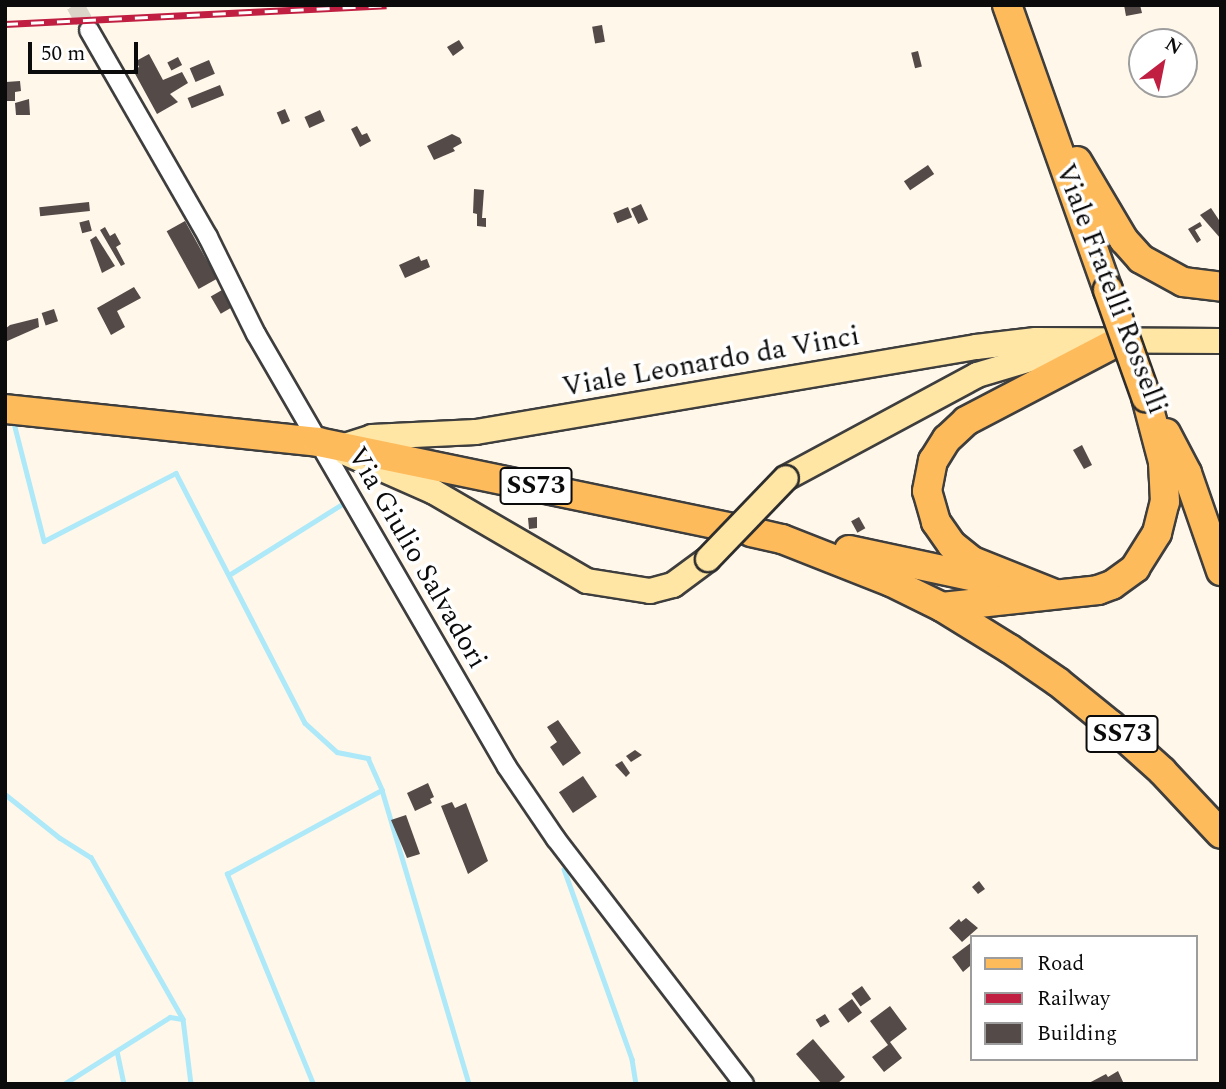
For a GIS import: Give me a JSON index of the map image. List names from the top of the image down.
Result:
{
  "streets": {
    "main road": ["Viale Fratelli Rosselli", "Viale Leonardo da Vinci", "SS73"],
    "street": ["Via Giulio Salvadori"]
  },
  "crossings": [
    ["Viale Leonardo da Vinci", "SS73"],
    ["Viale Leonardo da Vinci", "Via Giulio Salvadori"],
    ["SS73", "Via Giulio Salvadori"]
  ],
  "legend": ["Road", "Railway", "Building"],
  "scale_bar": "50 m",
  "north": "top right"
}
